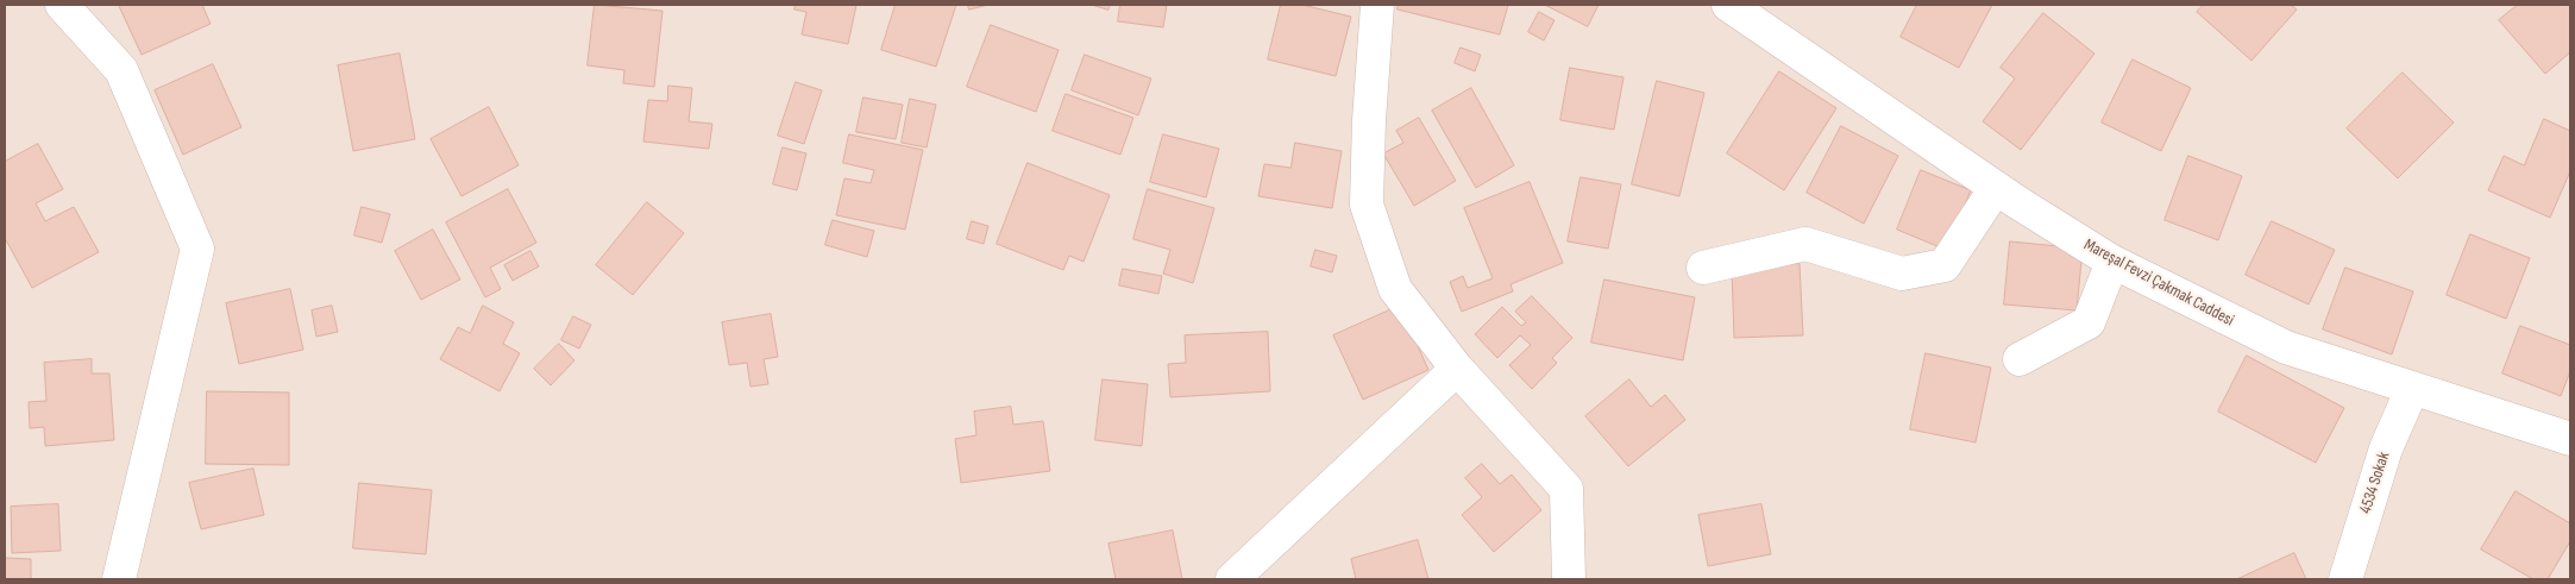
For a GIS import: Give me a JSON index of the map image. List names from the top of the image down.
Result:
{
  "streets": {
    "street": ["Mareşal Fevzi Çakmak Caddesi", "4534 Sokak"]
  },
  "crossings": [
    ["Mareşal Fevzi Çakmak Caddesi", "4534 Sokak"]
  ]
}
